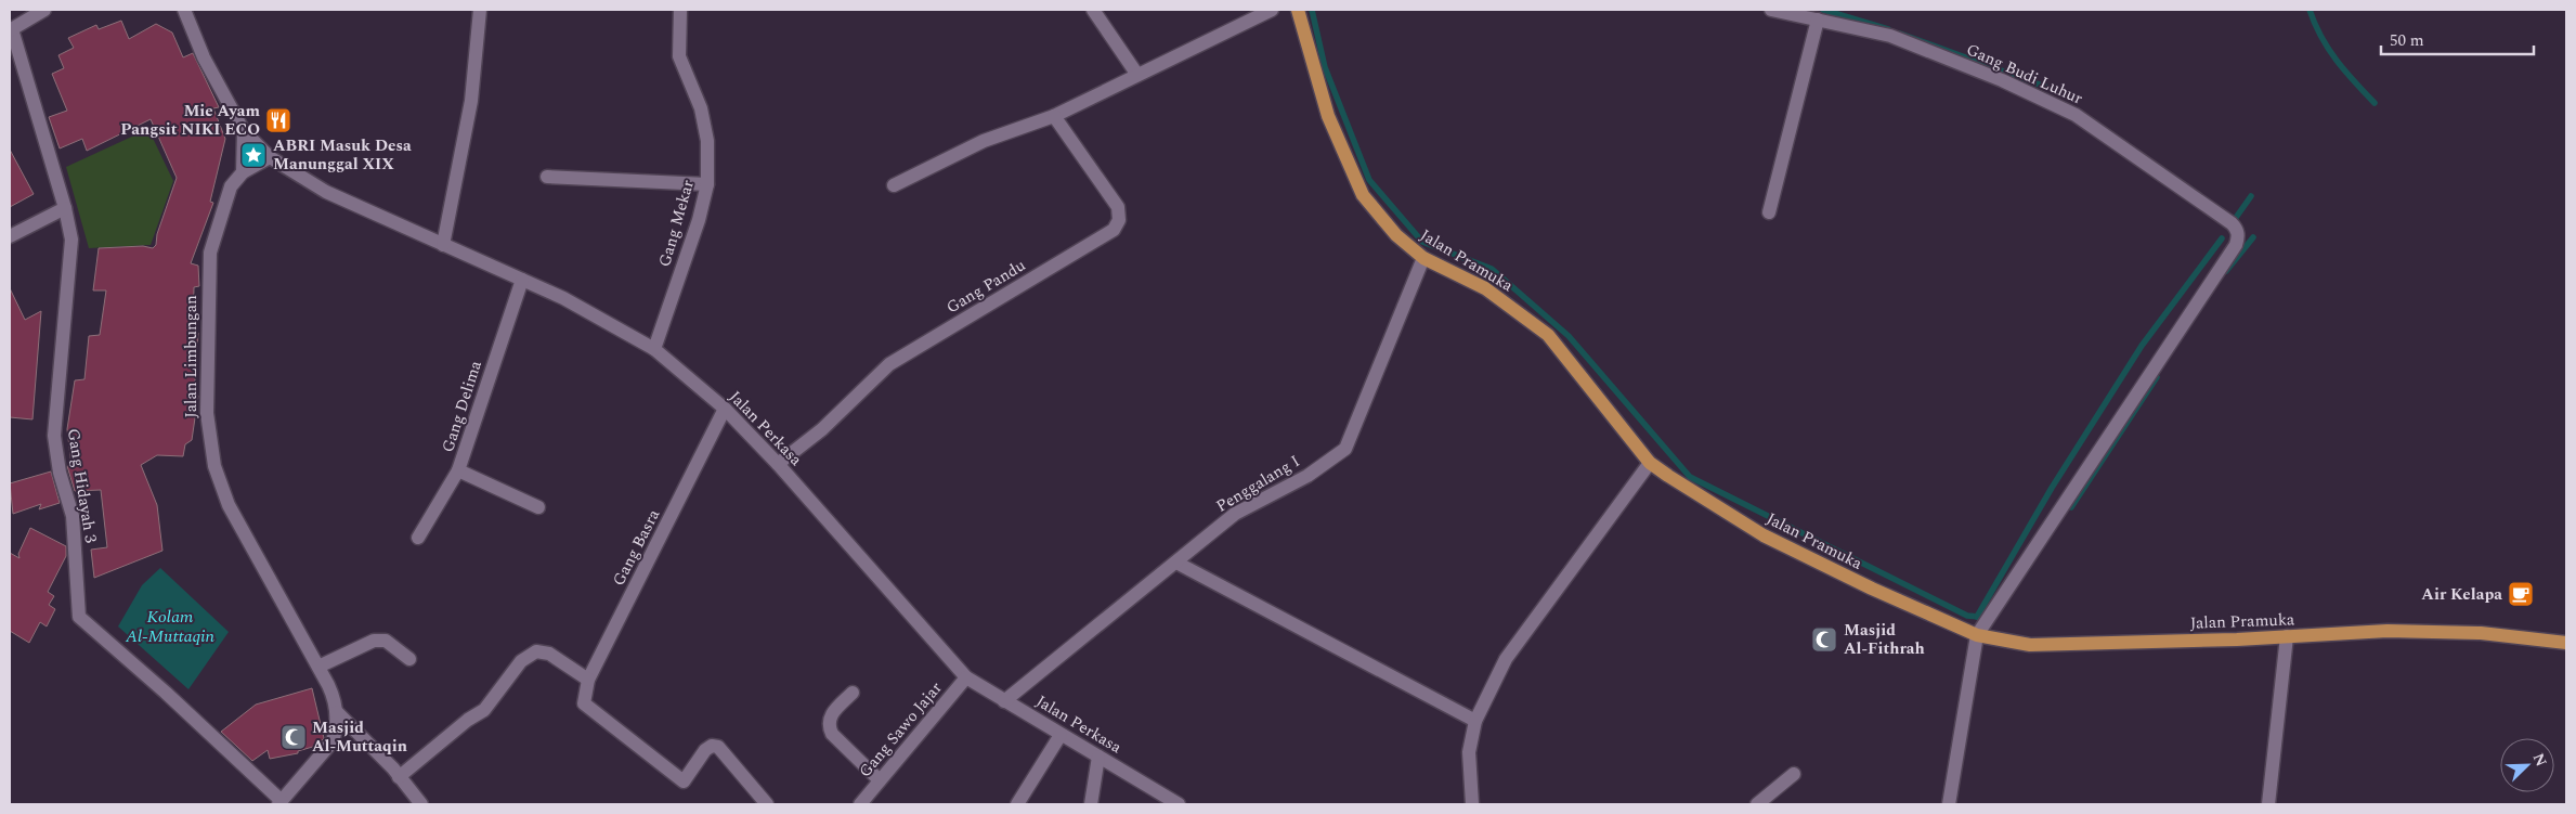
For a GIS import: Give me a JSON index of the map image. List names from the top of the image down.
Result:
{
  "streets": {
    "main road": ["Jalan Pramuka"],
    "street": [
      "Gang Budi Luhur",
      "Gang Mekar",
      "Gang Pandu",
      "Jalan Limbungan",
      "Gang Delima",
      "Jalan Perkasa",
      "Penggalang I",
      "Gang Hidayah 3",
      "Gang Basra",
      "Gang Sawo Jajar"
    ]
  },
  "crossings": [
    ["Gang Budi Luhur", "Jalan Pramuka"],
    ["Gang Mekar", "Jalan Perkasa"],
    ["Jalan Pramuka", "Penggalang I"],
    ["Gang Pandu", "Jalan Perkasa"],
    ["Jalan Limbungan", "Gang Hidayah 3"],
    ["Gang Delima", "Jalan Perkasa"],
    ["Jalan Perkasa", "Penggalang I"],
    ["Jalan Perkasa", "Gang Basra"],
    ["Jalan Perkasa", "Gang Sawo Jajar"]
  ],
  "water": ["Kolam Al-Muttaqin"],
  "places": {
    "restaurant": ["Mie Ayam Pangsit NIKI ECO"],
    "place": ["ABRI Masuk Desa Manunggal XIX"],
    "cafe": ["Air Kelapa"],
    "mosque": ["Masjid Al-Fithrah", "Masjid Al-Muttaqin"]
  },
  "scale_bar": "50 m",
  "north": "top right"
}
